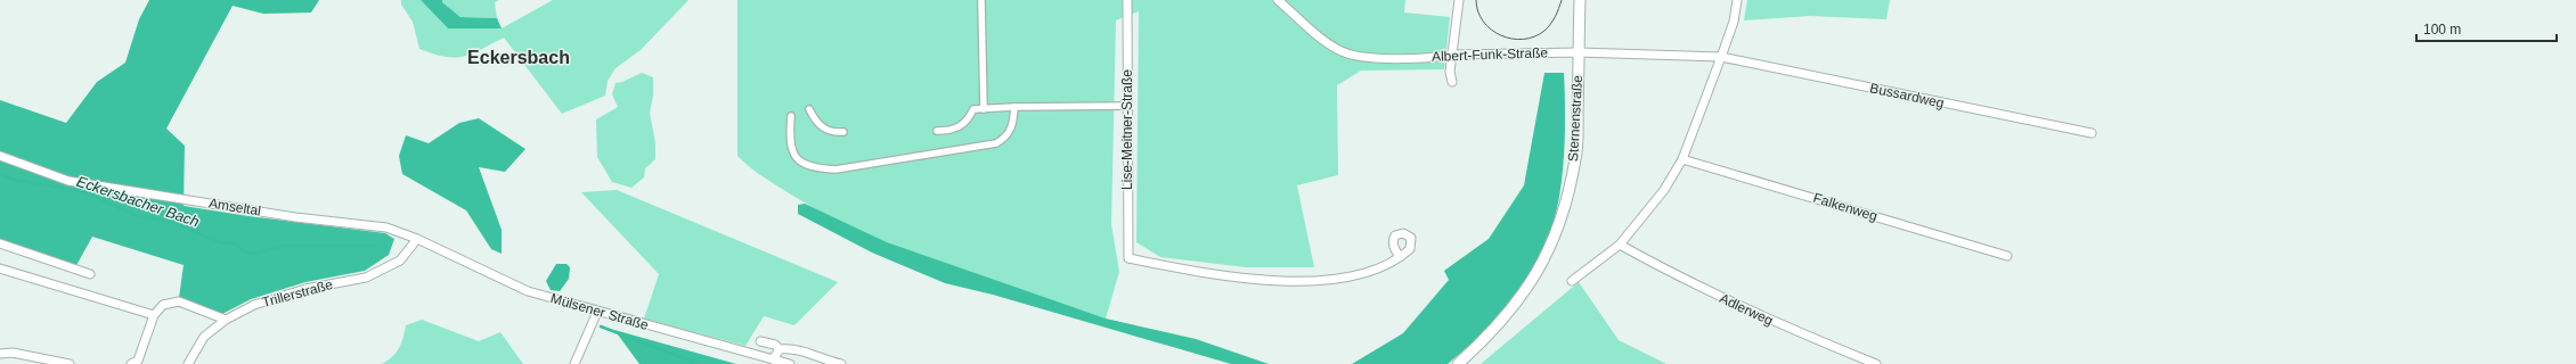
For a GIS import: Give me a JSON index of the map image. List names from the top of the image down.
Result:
{
  "streets": {
    "street": [
      "Albert-Funk-Straße",
      "Bussardweg",
      "Sternenstraße",
      "Lise-Meitner-Straße",
      "Amseltal",
      "Falkenweg",
      "Trillerstraße",
      "Adlerweg",
      "Mülsener Straße"
    ]
  },
  "crossings": [
    ["Albert-Funk-Straße", "Bussardweg"],
    ["Albert-Funk-Straße", "Sternenstraße"],
    ["Amseltal", "Trillerstraße"],
    ["Amseltal", "Mülsener Straße"],
    ["Trillerstraße", "Mülsener Straße"]
  ],
  "districts": ["Eckersbach"],
  "water": ["Eckersbacher Bach"],
  "scale_bar": "100 m"
}
